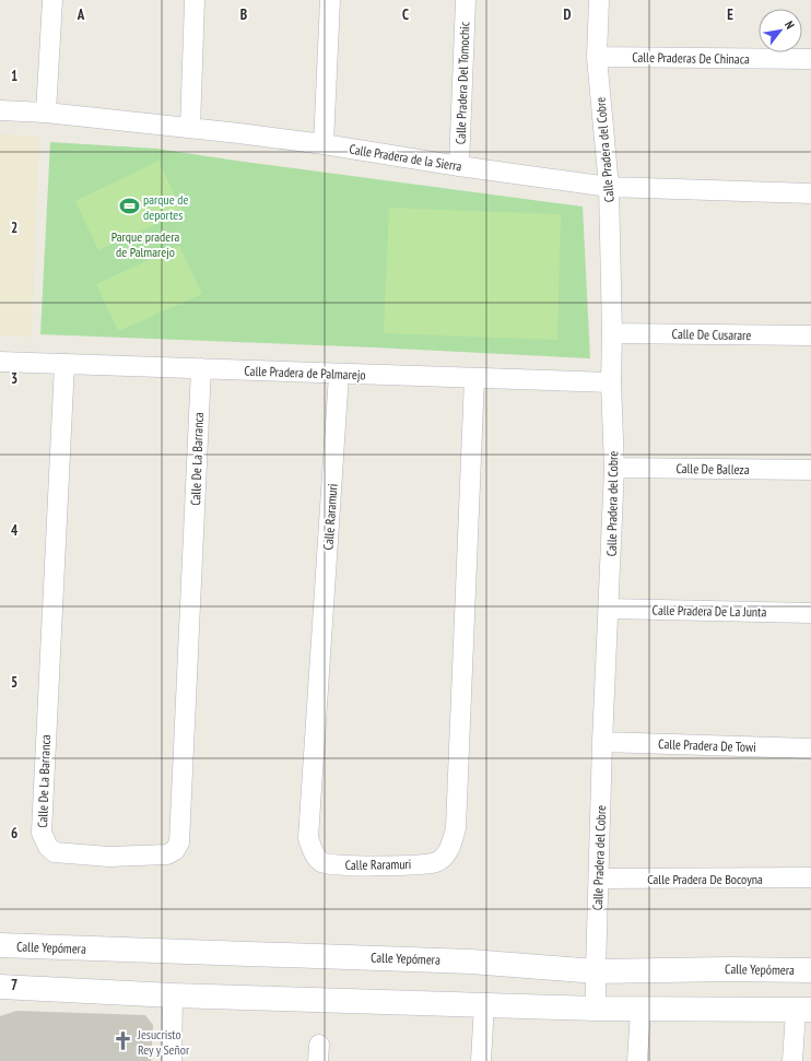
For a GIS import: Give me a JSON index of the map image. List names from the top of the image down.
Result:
{
  "streets": {
    "main road": ["Calle Yepómera"],
    "street": [
      "Calle Praderas De Chinaca",
      "Calle Pradera Del Tomochic",
      "Calle Pradera del Cobre",
      "Calle Pradera de la Sierra",
      "Calle De Cusarare",
      "Calle Pradera de Palmarejo",
      "Calle De La Barranca",
      "Calle De Balleza",
      "Calle Raramuri",
      "Calle Pradera De La Junta",
      "Calle Pradera De Towi",
      "Calle Pradera De Bocoyna"
    ]
  },
  "crossings": [
    ["Calle Praderas De Chinaca", "Calle Pradera del Cobre"],
    ["Calle Pradera Del Tomochic", "Calle Pradera de la Sierra"],
    ["Calle Pradera del Cobre", "Calle Pradera de la Sierra"],
    ["Calle Pradera del Cobre", "Calle De Cusarare"],
    ["Calle Pradera del Cobre", "Calle Pradera de Palmarejo"],
    ["Calle Pradera del Cobre", "Calle De Balleza"],
    ["Calle Pradera del Cobre", "Calle Pradera De La Junta"],
    ["Calle Pradera del Cobre", "Calle Pradera De Towi"],
    ["Calle Pradera del Cobre", "Calle Pradera De Bocoyna"],
    ["Calle Pradera del Cobre", "Calle Yepómera"],
    ["Calle Pradera de Palmarejo", "Calle De La Barranca"],
    ["Calle Pradera de Palmarejo", "Calle Raramuri"]
  ],
  "parks": ["Parque pradera de Palmarejo"],
  "places": {
    "sports": ["parque de deportes"],
    "church": ["Jesucristo Rey y Señor"]
  },
  "north": "top right",
  "grid": {
    "columns": [
      "A",
      "B",
      "C",
      "D",
      "E"
    ],
    "rows": [
      "1",
      "2",
      "3",
      "4",
      "5",
      "6",
      "7"
    ]
  }
}
